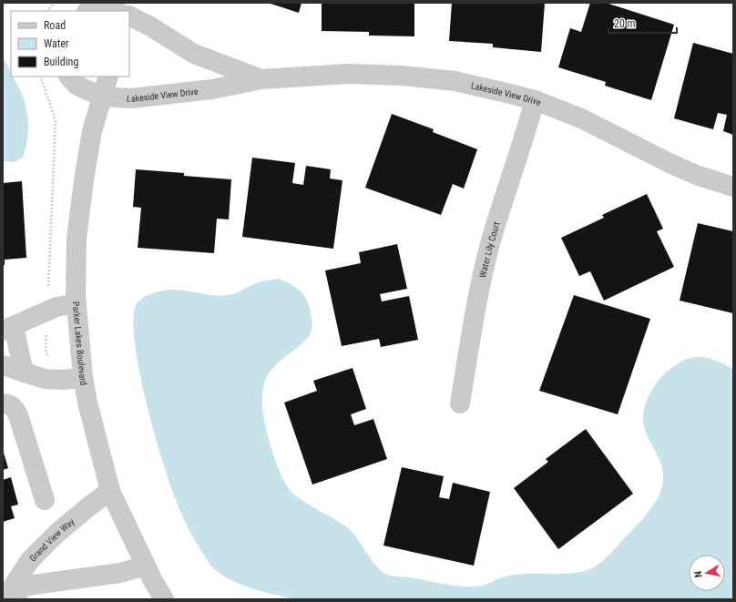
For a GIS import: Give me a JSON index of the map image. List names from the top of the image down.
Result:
{
  "streets": {
    "street": [
      "Lakeside View Drive",
      "Water Lily Court",
      "Parker Lakes Boulevard",
      "Grand View Way"
    ]
  },
  "crossings": [
    ["Lakeside View Drive", "Water Lily Court"],
    ["Lakeside View Drive", "Parker Lakes Boulevard"],
    ["Parker Lakes Boulevard", "Grand View Way"]
  ],
  "legend": ["Road", "Water", "Building"],
  "scale_bar": "20 m",
  "north": "left"
}
